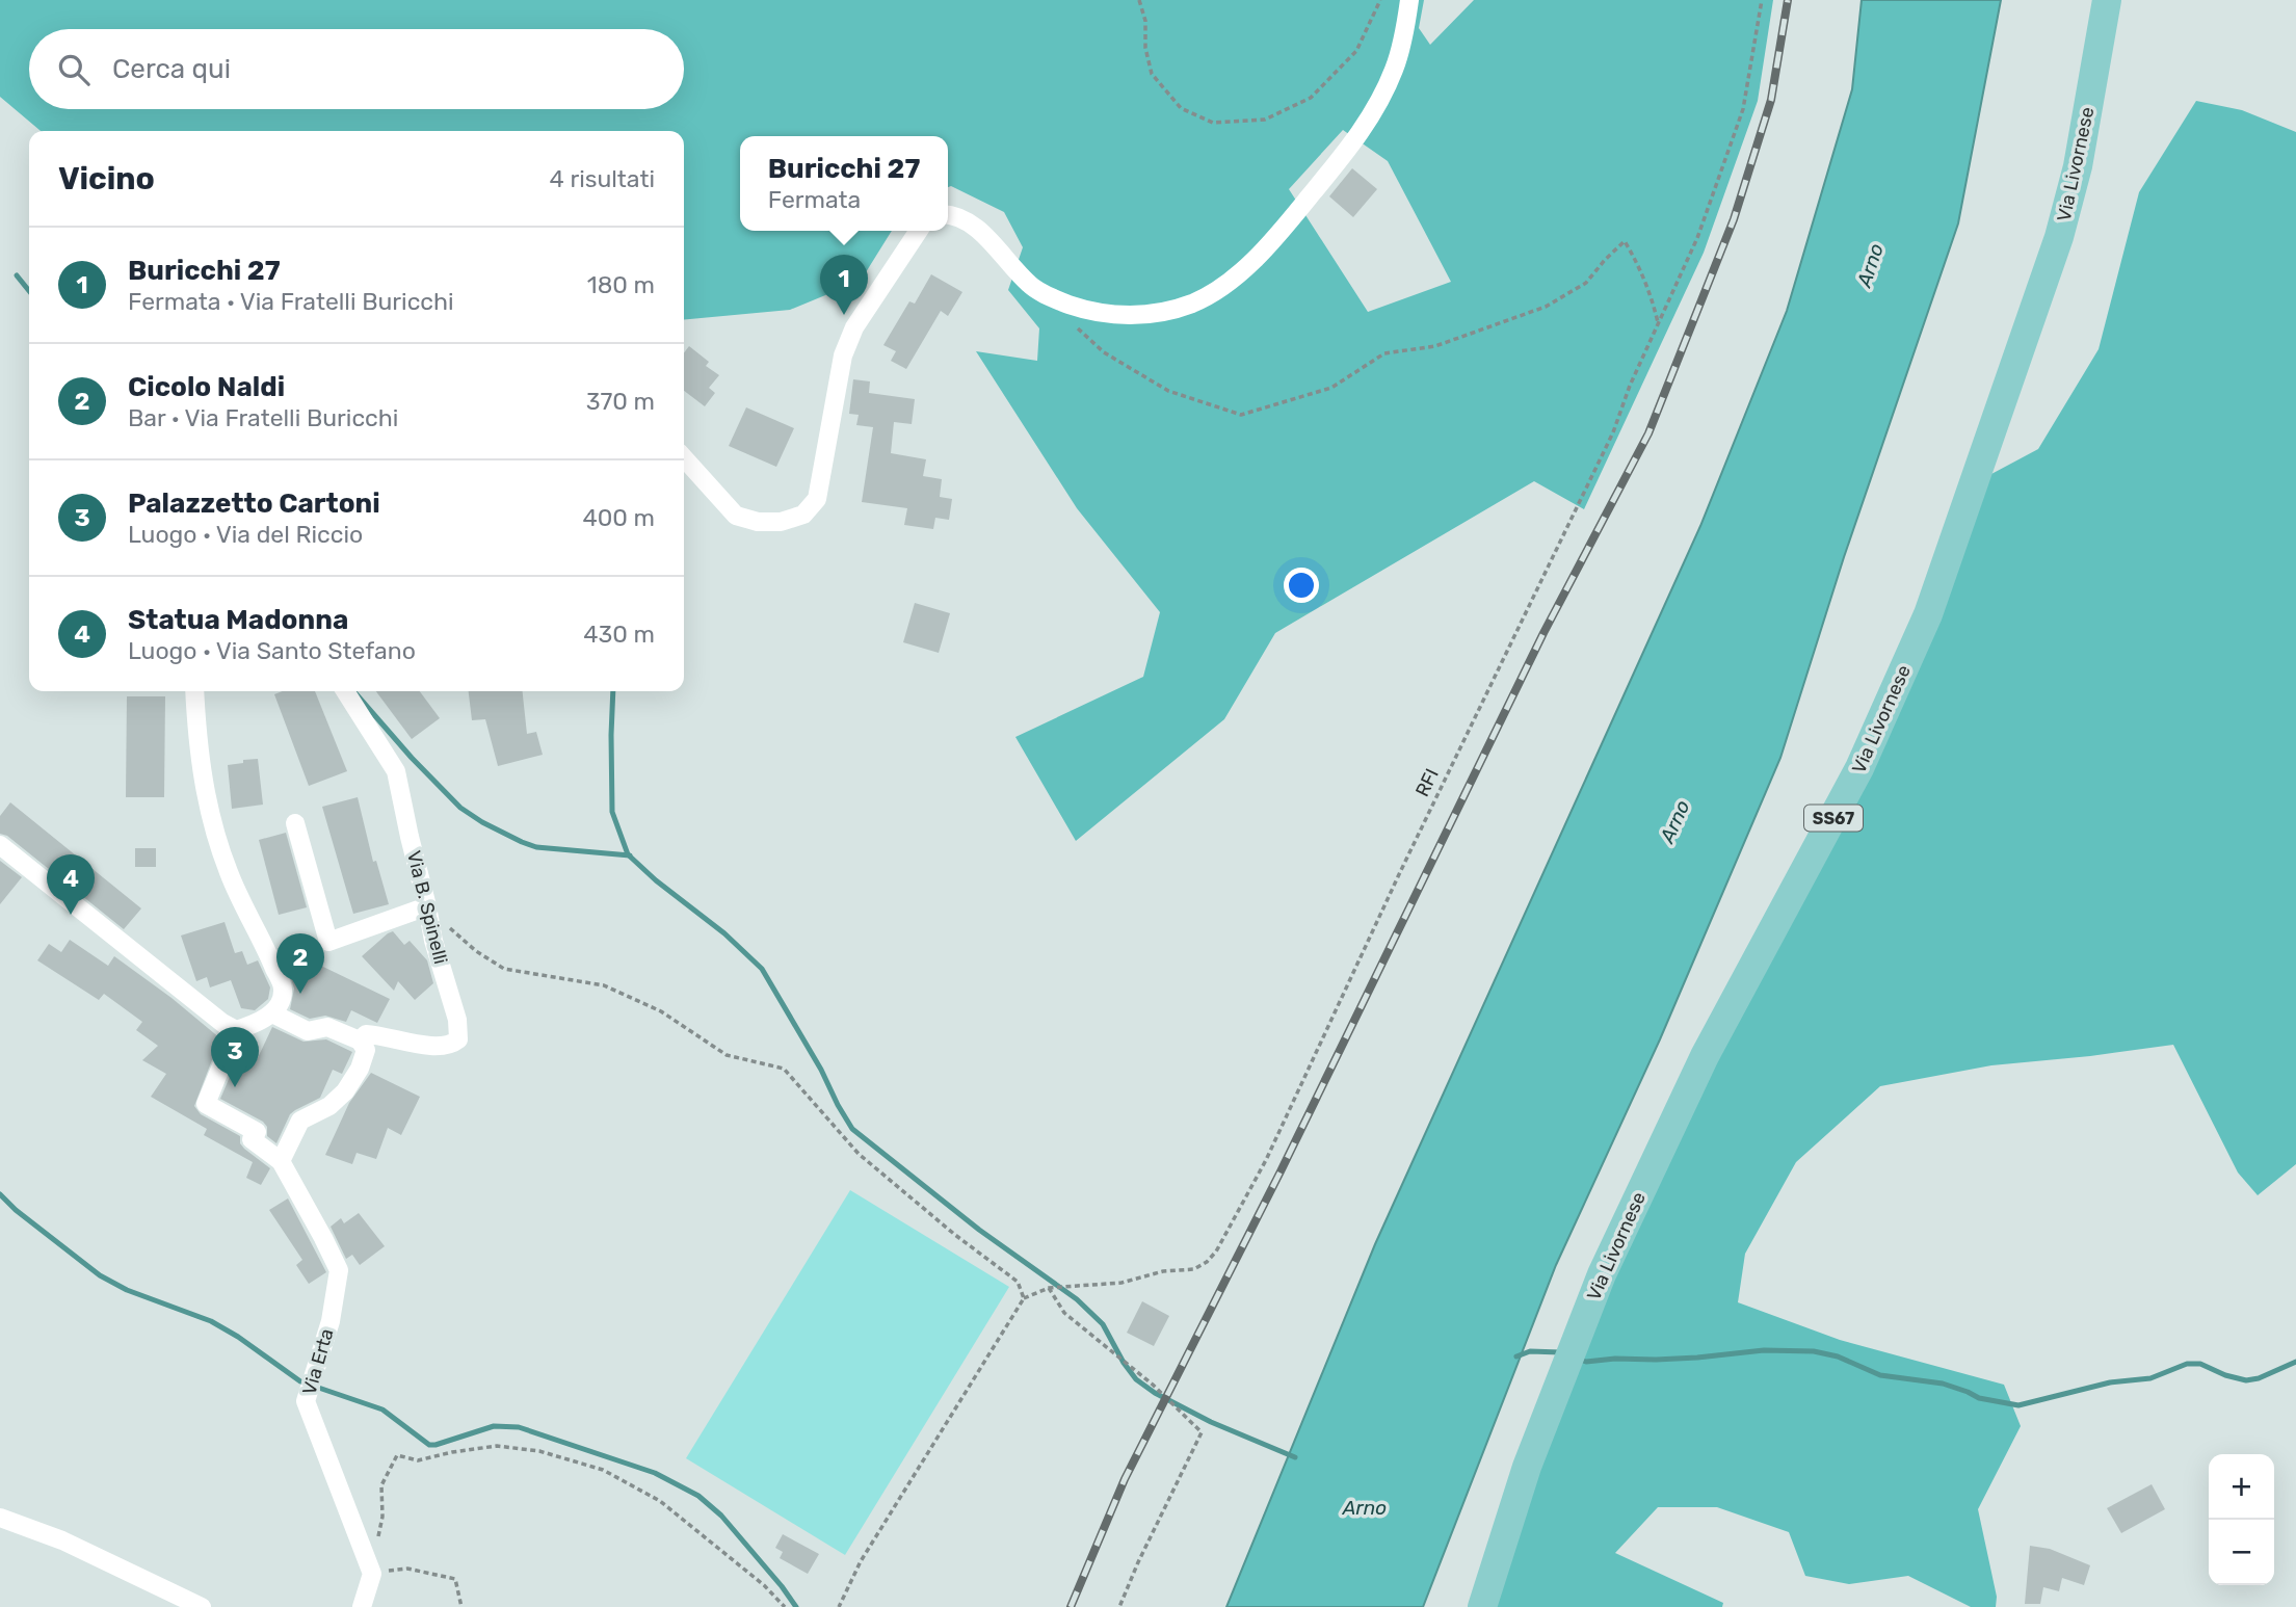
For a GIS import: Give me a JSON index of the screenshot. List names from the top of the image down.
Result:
{
  "streets": {
    "main road": ["Via Livornese", "SS67"],
    "street": ["Via B. Spinelli", "Via Erta"],
    "path": ["RFI"]
  },
  "water": ["Arno"],
  "page": {
    "search": "Cerca qui",
    "heading": ["Vicino", "4 risultati"],
    "popup": ["Buricchi 27", "Fermata"],
    "list": [
      {
        "mark": "1",
        "name": "Buricchi 27",
        "note": "Fermata · Via Fratelli Buricchi",
        "value": "180 m"
      },
      {
        "mark": "2",
        "name": "Cicolo Naldi",
        "note": "Bar · Via Fratelli Buricchi",
        "value": "370 m"
      },
      {
        "mark": "3",
        "name": "Palazzetto Cartoni",
        "note": "Luogo · Via del Riccio",
        "value": "400 m"
      },
      {
        "mark": "4",
        "name": "Statua Madonna",
        "note": "Luogo · Via Santo Stefano",
        "value": "430 m"
      }
    ],
    "pins": [
      "1",
      "4",
      "2",
      "3"
    ],
    "map_buttons": ["+", "−"]
  }
}
